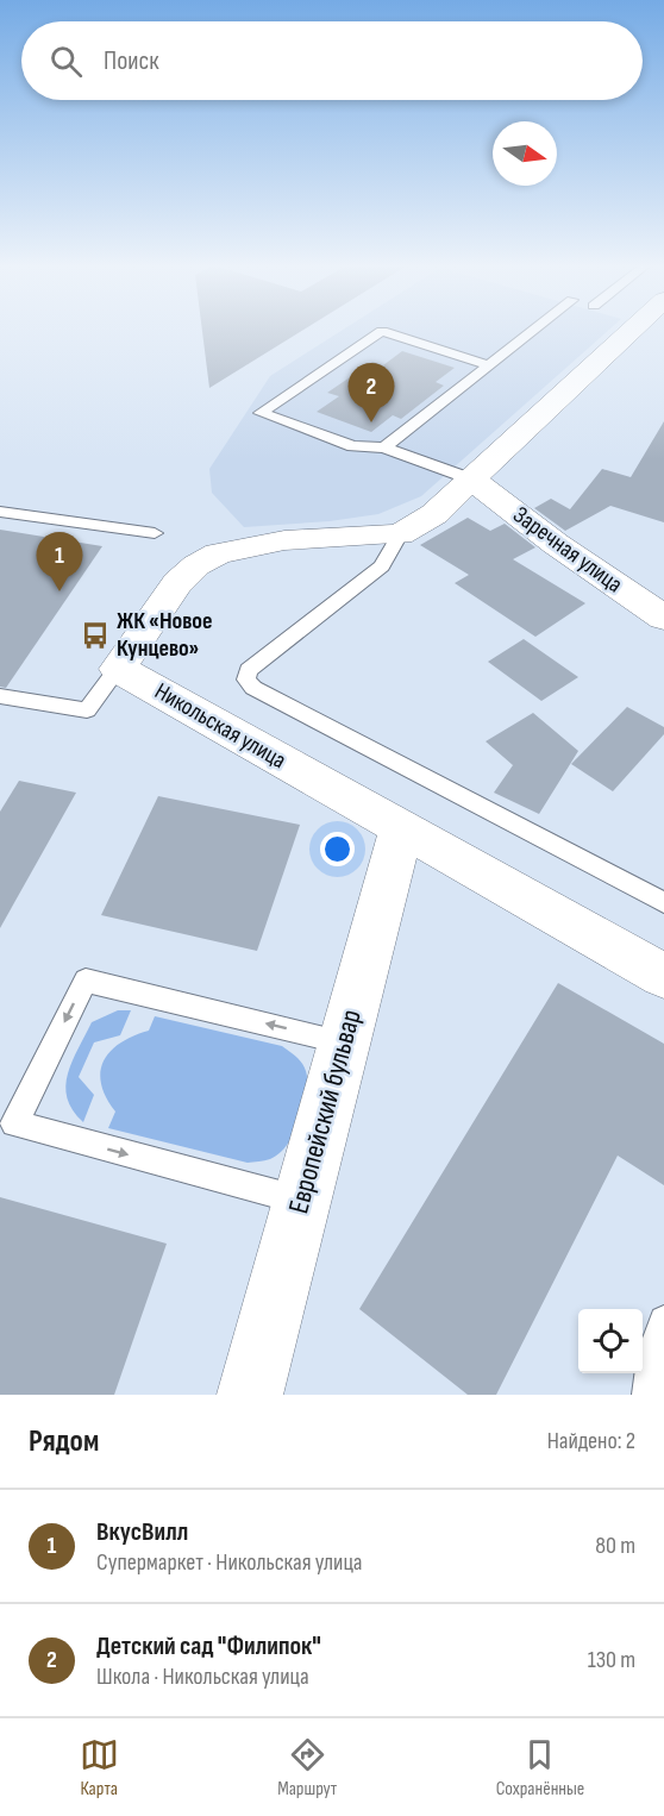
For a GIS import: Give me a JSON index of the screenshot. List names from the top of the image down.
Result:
{
  "streets": {
    "street": ["Заречная улица", "Никольская улица", "Европейский бульвар"]
  },
  "crossings": [
    ["Никольская улица", "Европейский бульвар"]
  ],
  "places": {
    "bus stop": ["ЖК «Новое Кунцево»"]
  },
  "north": "right",
  "page": {
    "search": "Поиск",
    "pins": ["2", "1"],
    "heading": ["Рядом", "Найдено: 2"],
    "list": [
      {
        "mark": "1",
        "name": "ВкусВилл",
        "note": "Супермаркет · Никольская улица",
        "value": "80 m"
      },
      {
        "mark": "2",
        "name": "Детский сад \"Филипок\"",
        "note": "Школа · Никольская улица",
        "value": "130 m"
      }
    ],
    "nav": ["Карта", "Маршрут", "Сохранённые"]
  }
}
